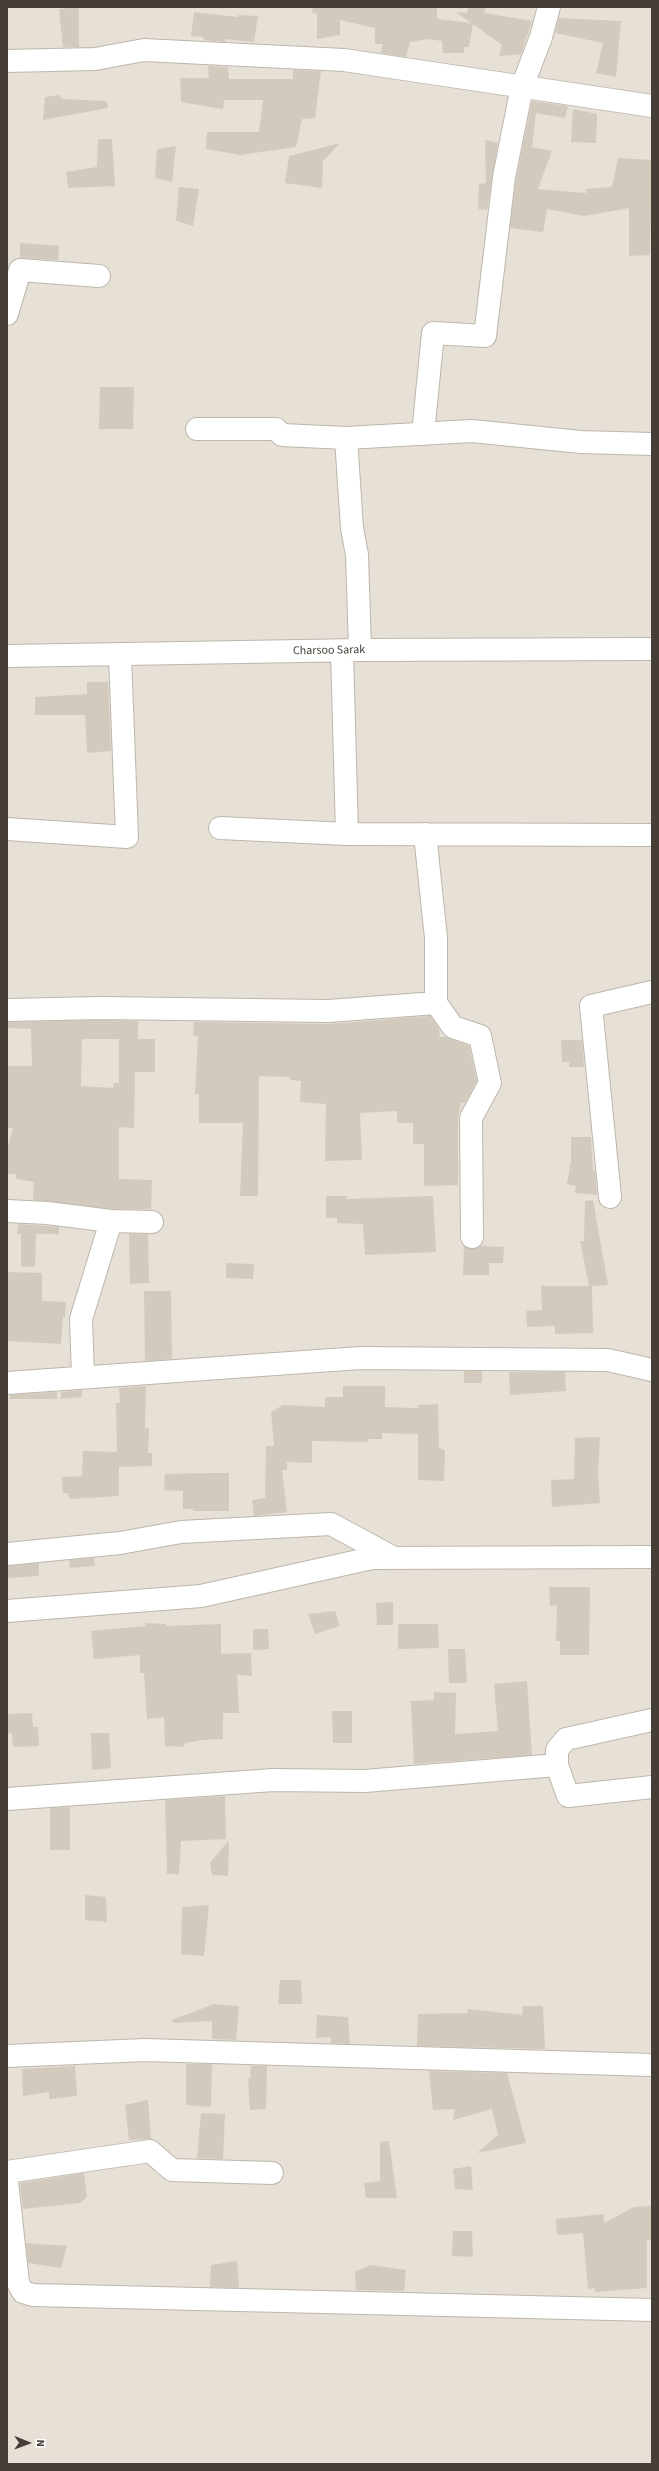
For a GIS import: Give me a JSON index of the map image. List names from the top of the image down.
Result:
{
  "streets": {
    "street": ["Charsoo Sarak"]
  },
  "north": "right"
}
